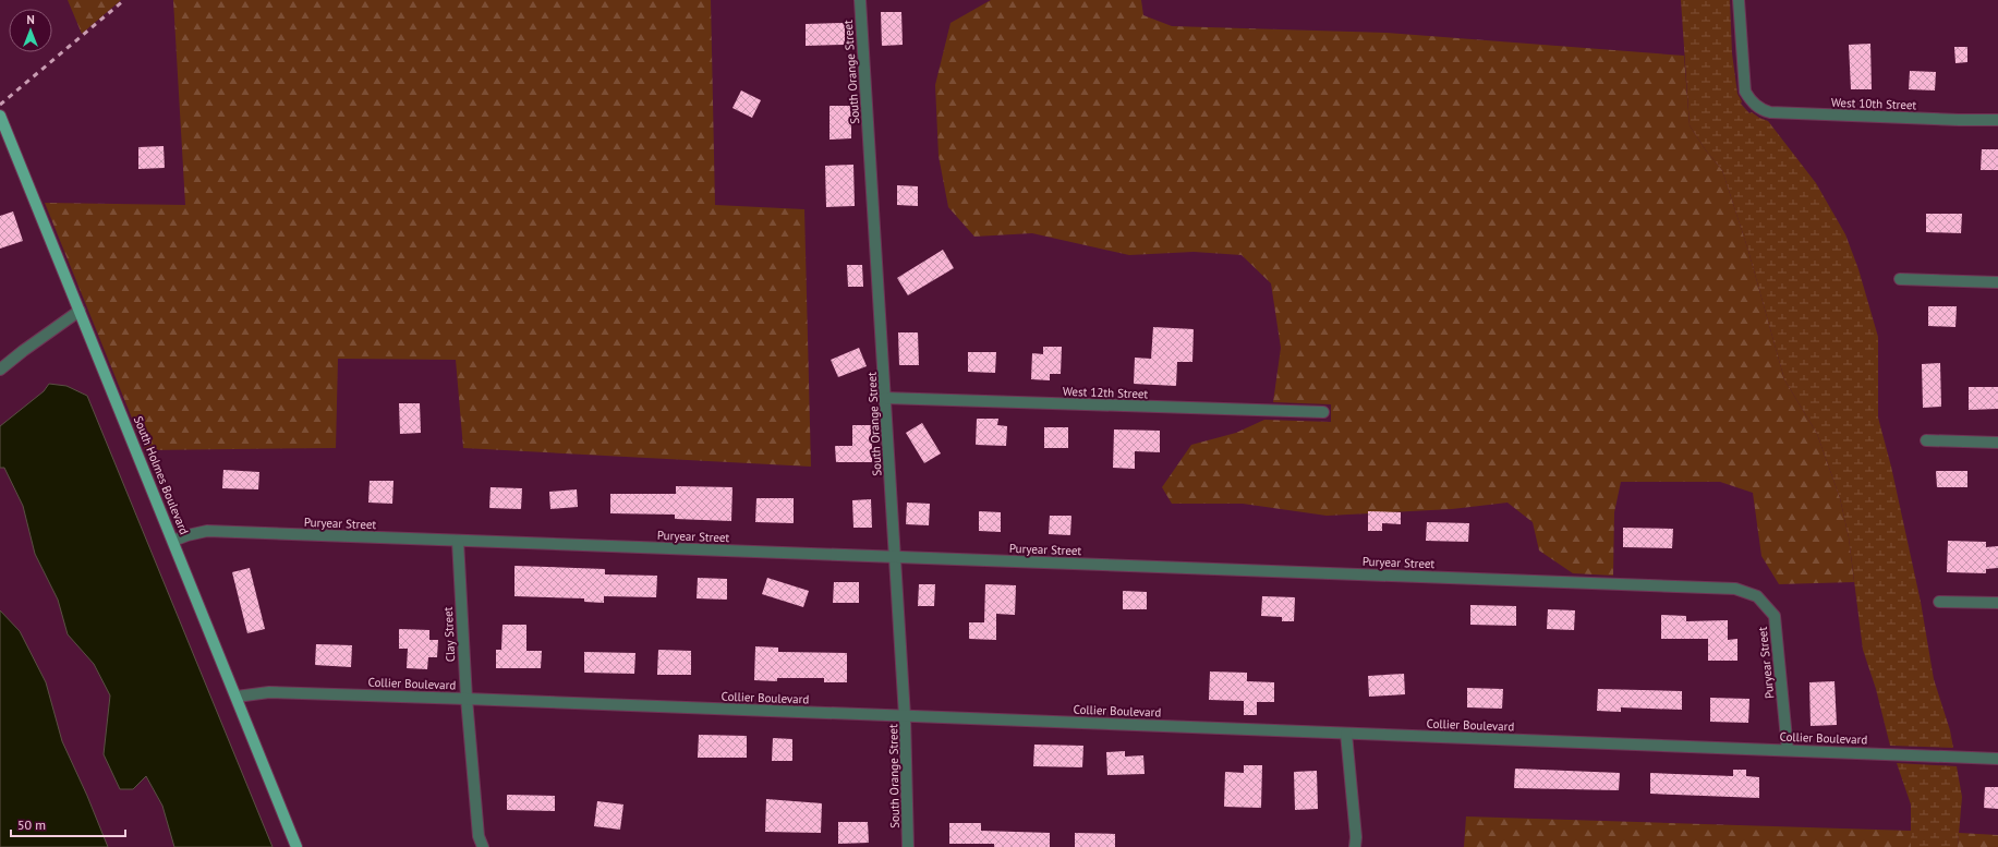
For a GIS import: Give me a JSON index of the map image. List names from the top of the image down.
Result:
{
  "streets": {
    "main road": ["South Holmes Boulevard"],
    "street": [
      "South Orange Street",
      "West 10th Street",
      "West 12th Street",
      "Puryear Street",
      "Clay Street",
      "Collier Boulevard"
    ]
  },
  "crossings": [
    ["South Orange Street", "West 12th Street"],
    ["South Orange Street", "Puryear Street"],
    ["South Orange Street", "Collier Boulevard"],
    ["South Holmes Boulevard", "Puryear Street"],
    ["South Holmes Boulevard", "Collier Boulevard"],
    ["Puryear Street", "Clay Street"],
    ["Puryear Street", "Collier Boulevard"],
    ["Clay Street", "Collier Boulevard"]
  ],
  "scale_bar": "50 m",
  "north": "top"
}
